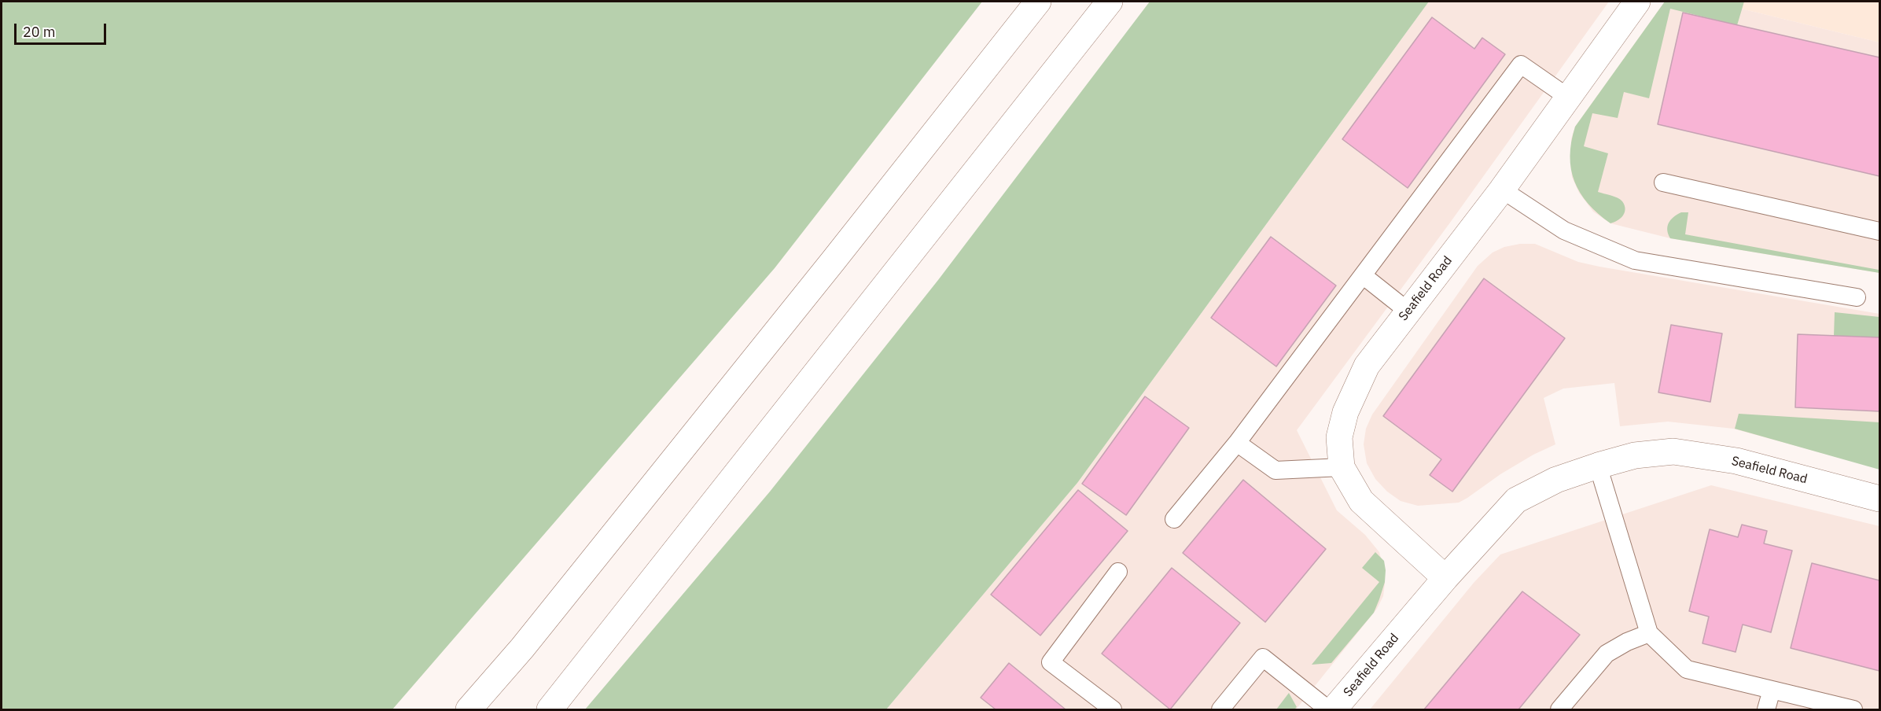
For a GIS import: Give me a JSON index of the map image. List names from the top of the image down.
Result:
{
  "streets": {
    "main road": ["Seafield Road"]
  },
  "scale_bar": "20 m"
}
